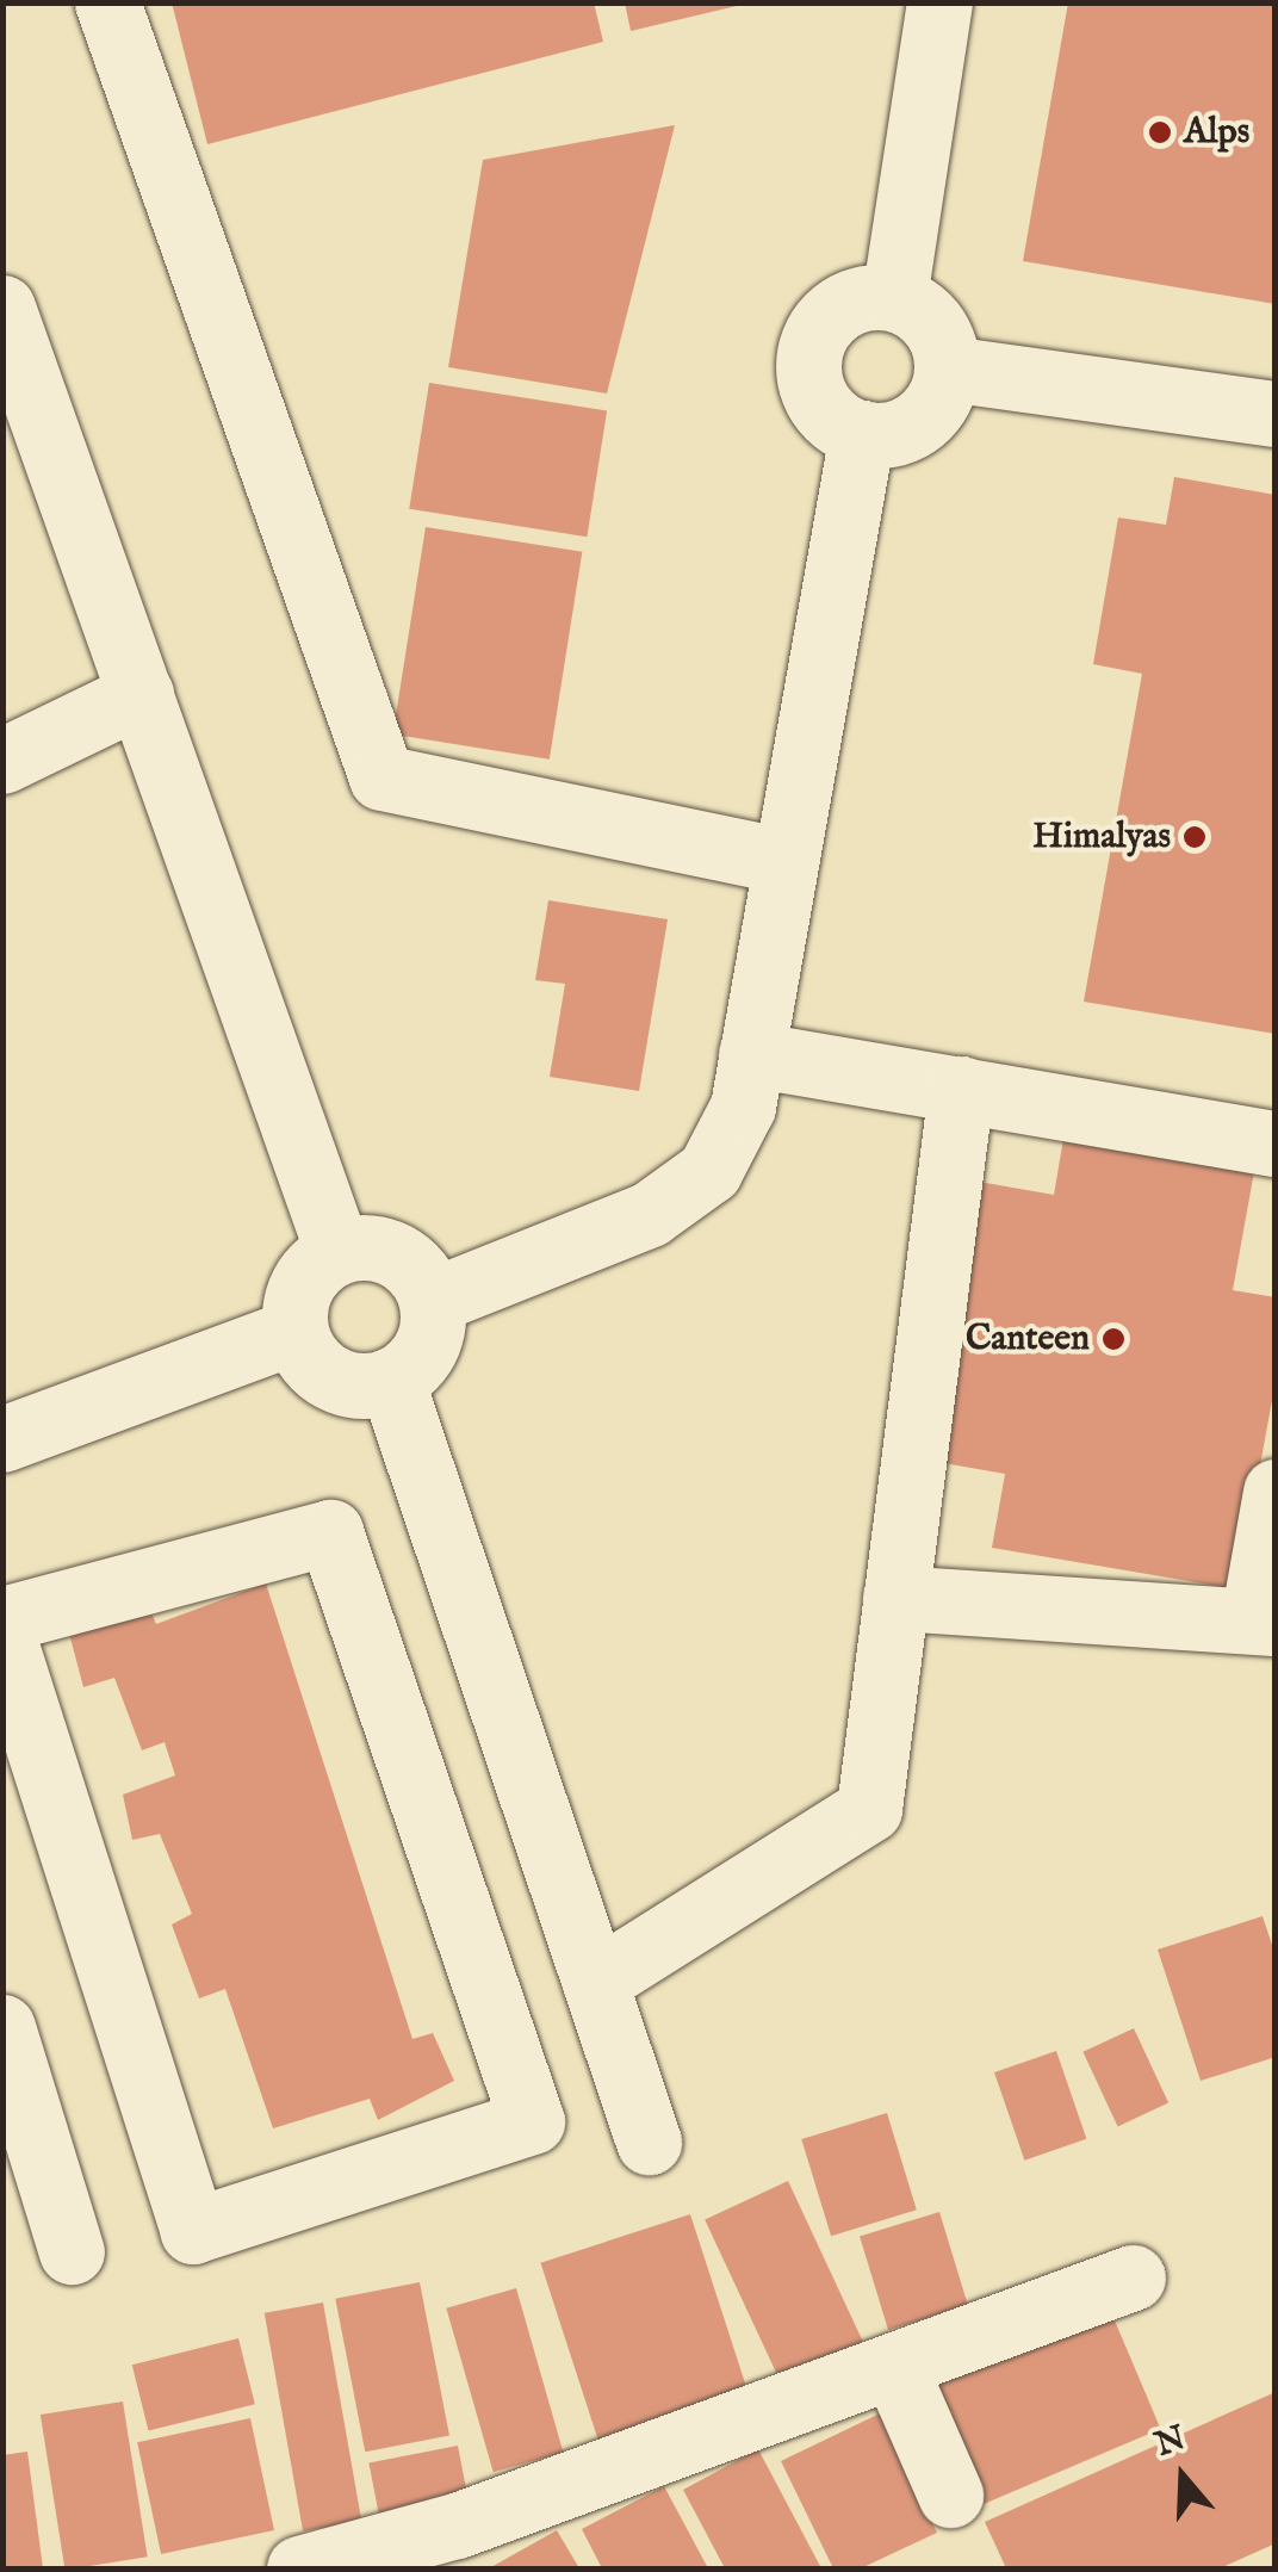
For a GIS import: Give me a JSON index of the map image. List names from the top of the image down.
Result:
{
  "places": ["Alps", "Himalyas", "Canteen"],
  "north": "top"
}
